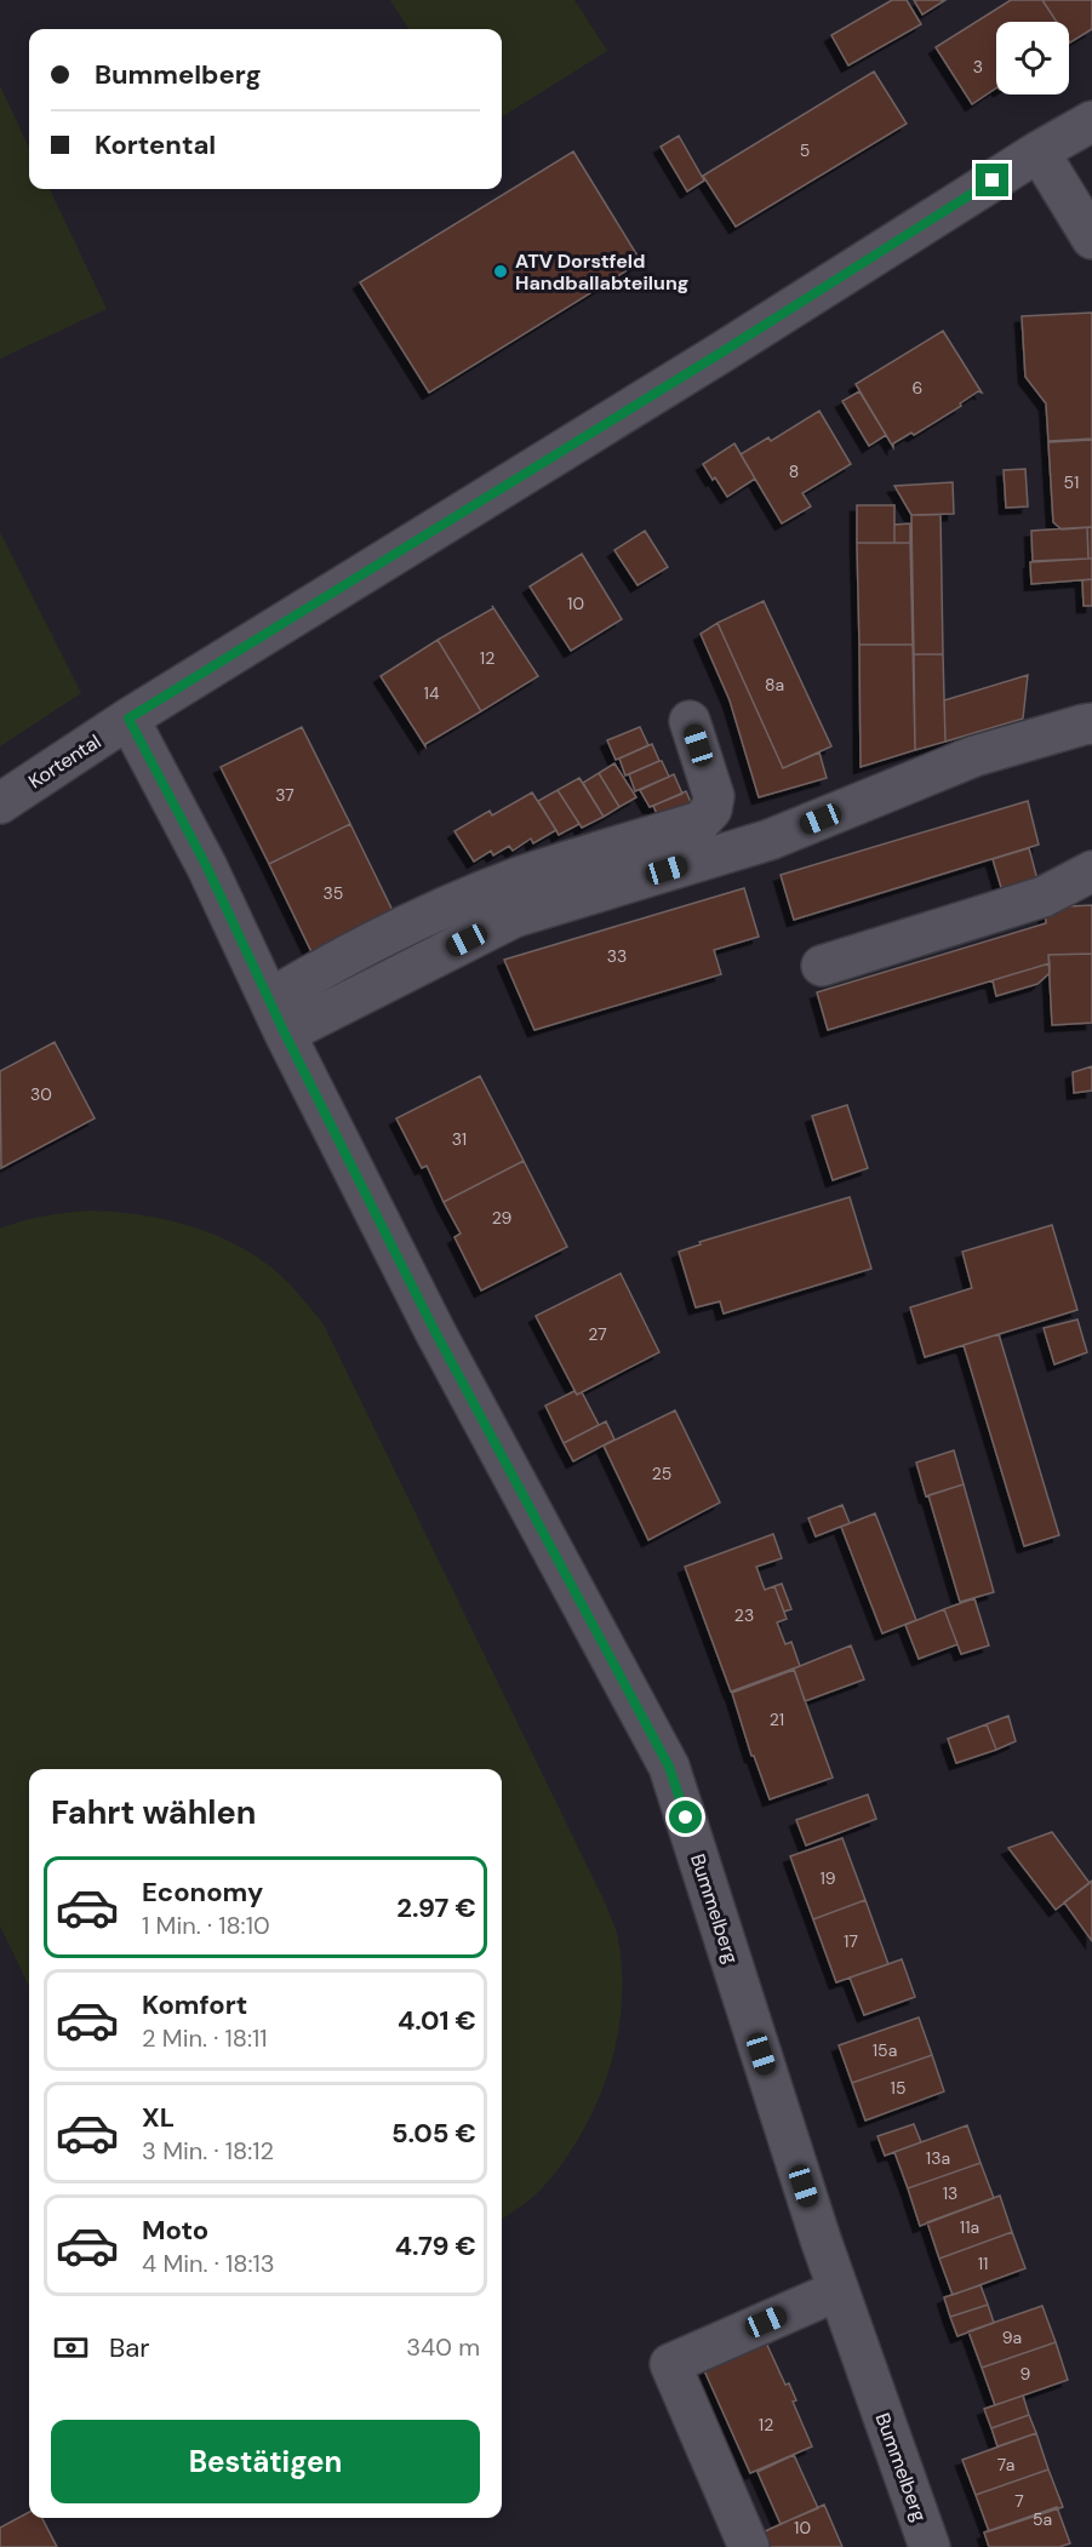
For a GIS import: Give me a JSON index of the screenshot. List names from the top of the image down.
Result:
{
  "streets": {
    "street": ["Kortental", "Bummelberg"]
  },
  "crossings": [
    ["Kortental", "Bummelberg"]
  ],
  "places": ["ATV Dorstfeld Handballabteilung"],
  "house_numbers": [
    "3",
    "5",
    "6",
    "8",
    "51",
    "10",
    "12",
    "8a",
    "14",
    "37",
    "35",
    "33",
    "30",
    "31",
    "29",
    "27",
    "25",
    "23",
    "21",
    "19",
    "17",
    "15a",
    "15",
    "13a",
    "13",
    "11a",
    "11",
    "9a",
    "9",
    "12",
    "7a",
    "7",
    "5a",
    "10"
  ],
  "page": {
    "banner": ["Bummelberg", "Kortental"],
    "heading": "Fahrt wählen",
    "list": [
      {
        "name": "Economy",
        "note": "1 Min. · 18:10",
        "value": "2.97 €"
      },
      {
        "name": "Komfort",
        "note": "2 Min. · 18:11",
        "value": "4.01 €"
      },
      {
        "name": "XL",
        "note": "3 Min. · 18:12",
        "value": "5.05 €"
      },
      {
        "name": "Moto",
        "note": "4 Min. · 18:13",
        "value": "4.79 €"
      }
    ],
    "pay": ["Bar", "340 m"],
    "buttons": "Bestätigen"
  }
}
